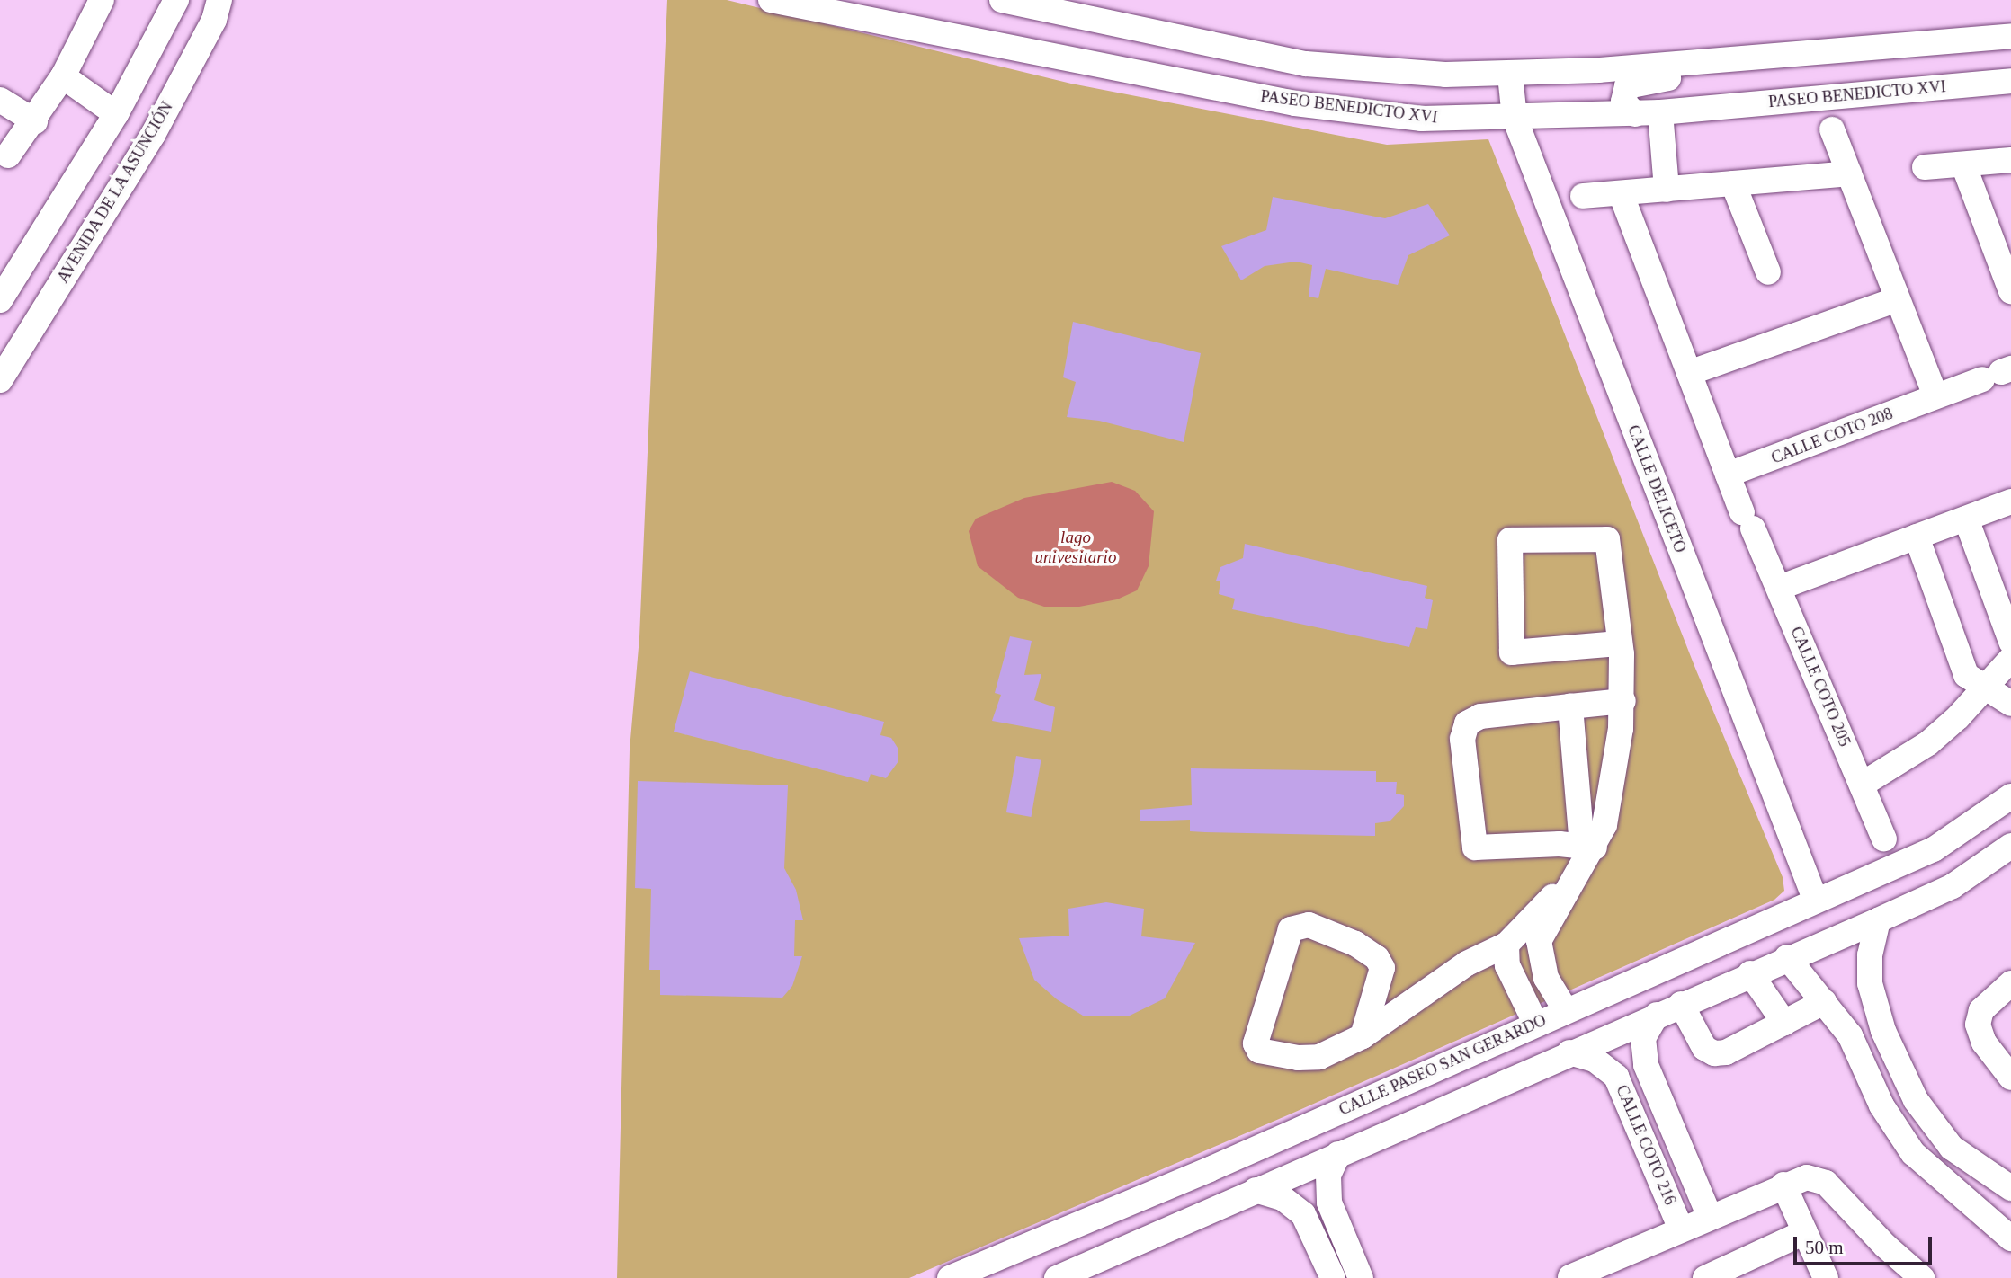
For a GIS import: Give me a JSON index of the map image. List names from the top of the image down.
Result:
{
  "streets": {
    "street": [
      "PASEO BENEDICTO XVI",
      "AVENIDA DE LA ASUNCIÓN",
      "CALLE COTO 208",
      "CALLE DELICETO",
      "CALLE COTO 205",
      "CALLE PASEO SAN GERARDO",
      "CALLE COTO 216"
    ]
  },
  "crossings": [
    ["PASEO BENEDICTO XVI", "CALLE DELICETO"],
    ["CALLE COTO 208", "CALLE COTO 205"],
    ["CALLE DELICETO", "CALLE PASEO SAN GERARDO"]
  ],
  "water": ["lago univesitario"],
  "scale_bar": "50 m"
}
